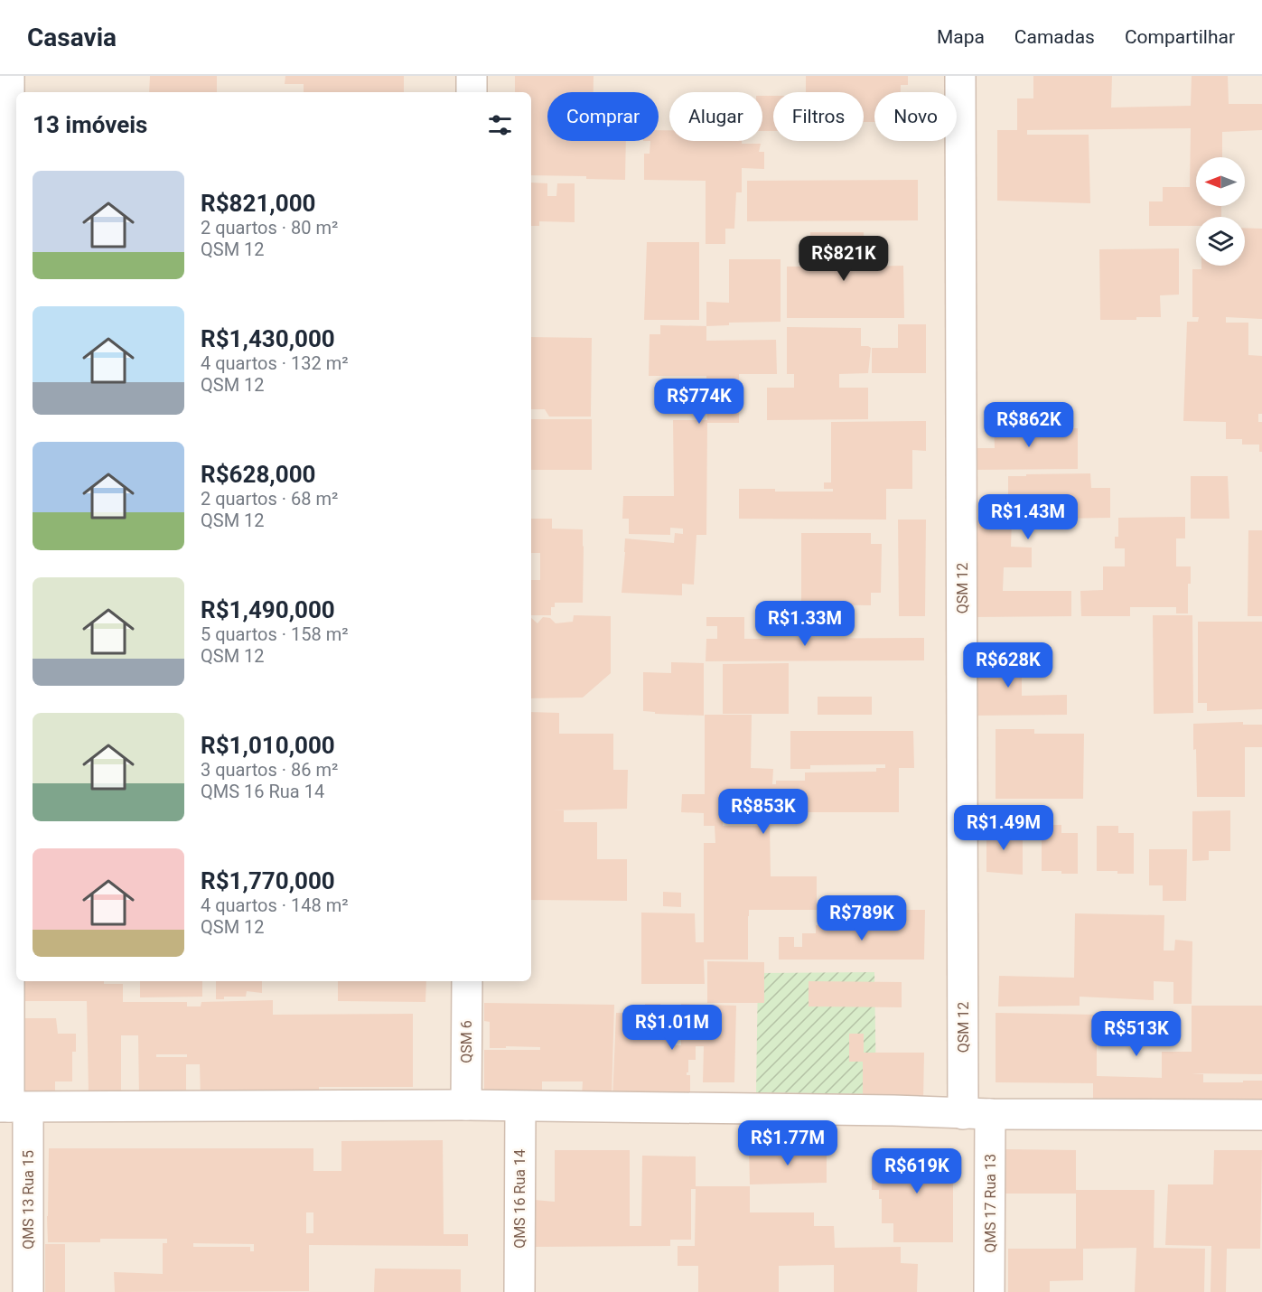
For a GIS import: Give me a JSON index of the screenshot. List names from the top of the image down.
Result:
{
  "streets": {
    "street": [
      "QSM 12",
      "QSM 6",
      "QMS 16 Rua 14",
      "QMS 13 Rua 15",
      "QMS 17 Rua 13"
    ]
  },
  "crossings": [
    ["QSM 12", "QMS 17 Rua 13"]
  ],
  "north": "left",
  "page": {
    "header": "Casavia",
    "nav": ["Mapa", "Camadas", "Compartilhar"],
    "chip": [
      "Comprar",
      "Alugar",
      "Filtros",
      "Novo"
    ],
    "heading": "13 imóveis",
    "list": [
      {
        "name": "R$821,000",
        "note": "2 quartos · 80 m² · QSM 12"
      },
      {
        "name": "R$1,430,000",
        "note": "4 quartos · 132 m² · QSM 12"
      },
      {
        "name": "R$628,000",
        "note": "2 quartos · 68 m² · QSM 12"
      },
      {
        "name": "R$1,490,000",
        "note": "5 quartos · 158 m² · QSM 12"
      },
      {
        "name": "R$1,010,000",
        "note": "3 quartos · 86 m² · QMS 16 Rua 14"
      },
      {
        "name": "R$1,770,000",
        "note": "4 quartos · 148 m² · QSM 12"
      }
    ],
    "price": [
      "R$821K",
      "R$774K",
      "R$862K",
      "R$1.43M",
      "R$1.33M",
      "R$628K",
      "R$853K",
      "R$1.49M",
      "R$789K",
      "R$1.01M",
      "R$513K",
      "R$1.77M",
      "R$619K"
    ]
  }
}
